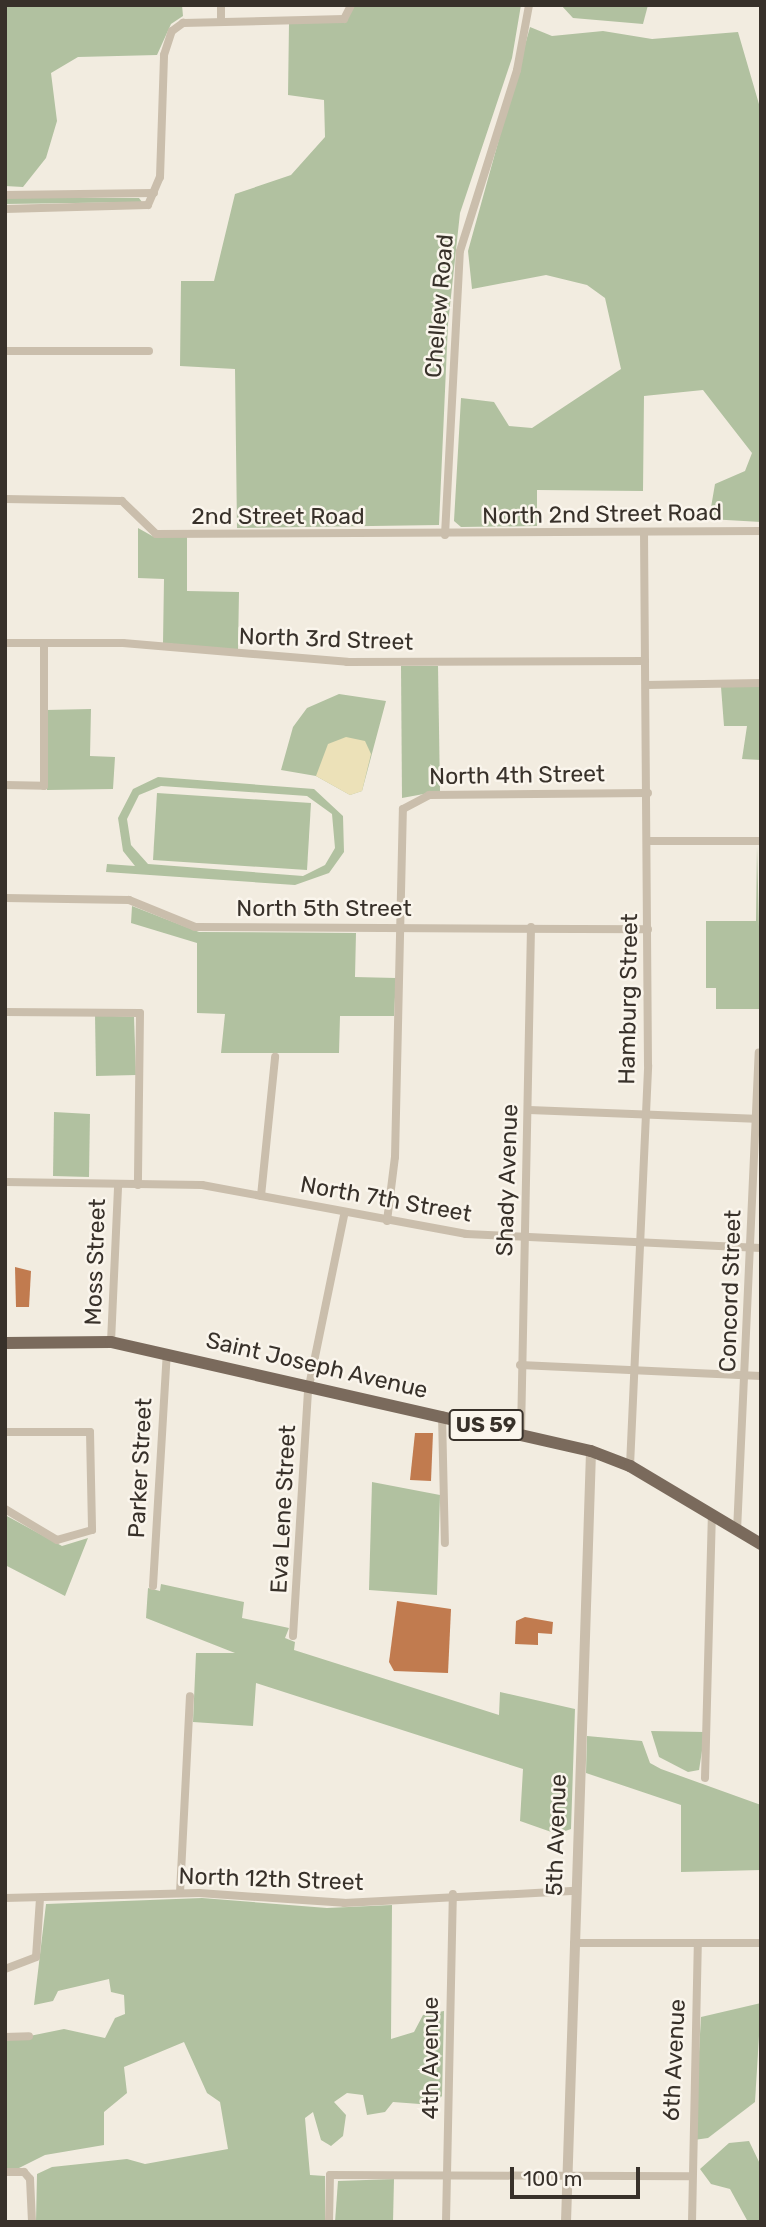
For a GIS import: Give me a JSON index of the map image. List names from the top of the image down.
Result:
{
  "streets": {
    "main road": ["Saint Joseph Avenue", "US 59"],
    "street": [
      "Chellew Road",
      "North 2nd Street Road",
      "2nd Street Road",
      "North 3rd Street",
      "North 4th Street",
      "North 5th Street",
      "Hamburg Street",
      "Shady Avenue",
      "North 7th Street",
      "Moss Street",
      "Concord Street",
      "Parker Street",
      "Eva Lene Street",
      "5th Avenue",
      "North 12th Street",
      "4th Avenue",
      "6th Avenue"
    ]
  },
  "crossings": [
    ["Chellew Road", "North 2nd Street Road"],
    ["Chellew Road", "2nd Street Road"],
    ["North 2nd Street Road", "2nd Street Road"],
    ["North 2nd Street Road", "Hamburg Street"],
    ["North 3rd Street", "Hamburg Street"],
    ["North 4th Street", "North 5th Street"],
    ["North 4th Street", "Hamburg Street"],
    ["North 4th Street", "North 7th Street"],
    ["North 5th Street", "Hamburg Street"],
    ["North 5th Street", "Shady Avenue"],
    ["Hamburg Street", "North 7th Street"],
    ["Hamburg Street", "Saint Joseph Avenue"],
    ["Shady Avenue", "North 7th Street"],
    ["Shady Avenue", "Saint Joseph Avenue"],
    ["North 7th Street", "Moss Street"],
    ["North 7th Street", "Concord Street"],
    ["North 7th Street", "Eva Lene Street"],
    ["Moss Street", "Saint Joseph Avenue"],
    ["Concord Street", "Saint Joseph Avenue"],
    ["Saint Joseph Avenue", "Parker Street"],
    ["Saint Joseph Avenue", "Eva Lene Street"],
    ["Saint Joseph Avenue", "5th Avenue"],
    ["5th Avenue", "North 12th Street"],
    ["North 12th Street", "4th Avenue"]
  ],
  "scale_bar": "100 m"
}
